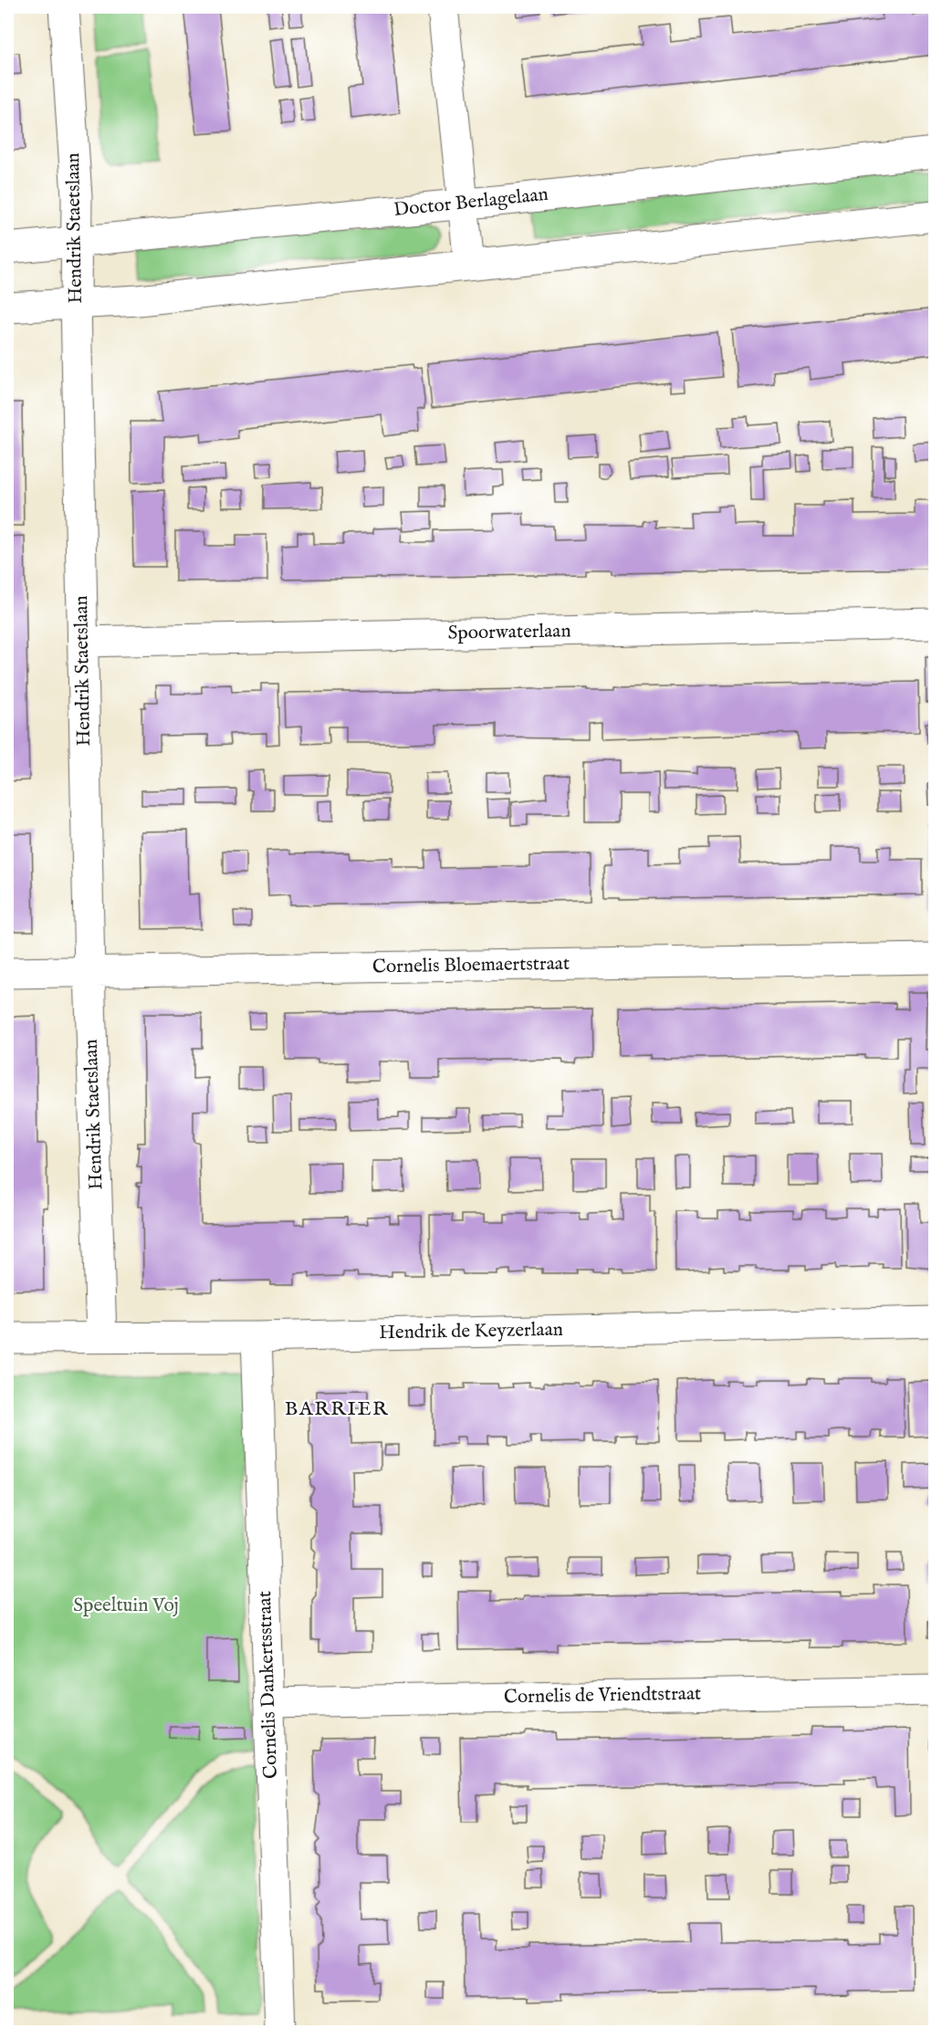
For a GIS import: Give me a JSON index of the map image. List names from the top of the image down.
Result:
{
  "streets": {
    "street": [
      "Doctor Berlagelaan",
      "Hendrik Staetslaan",
      "Spoorwaterlaan",
      "Cornelis Bloemaertstraat",
      "Hendrik de Keyzerlaan",
      "Cornelis Dankertsstraat",
      "Cornelis de Vriendtstraat"
    ]
  },
  "crossings": [
    ["Doctor Berlagelaan", "Hendrik Staetslaan"],
    ["Hendrik Staetslaan", "Spoorwaterlaan"],
    ["Hendrik Staetslaan", "Cornelis Bloemaertstraat"],
    ["Hendrik Staetslaan", "Hendrik de Keyzerlaan"],
    ["Hendrik de Keyzerlaan", "Cornelis Dankertsstraat"],
    ["Cornelis Dankertsstraat", "Cornelis de Vriendtstraat"]
  ],
  "districts": ["BARRIER"],
  "parks": ["Speeltuin Voj"]
}
